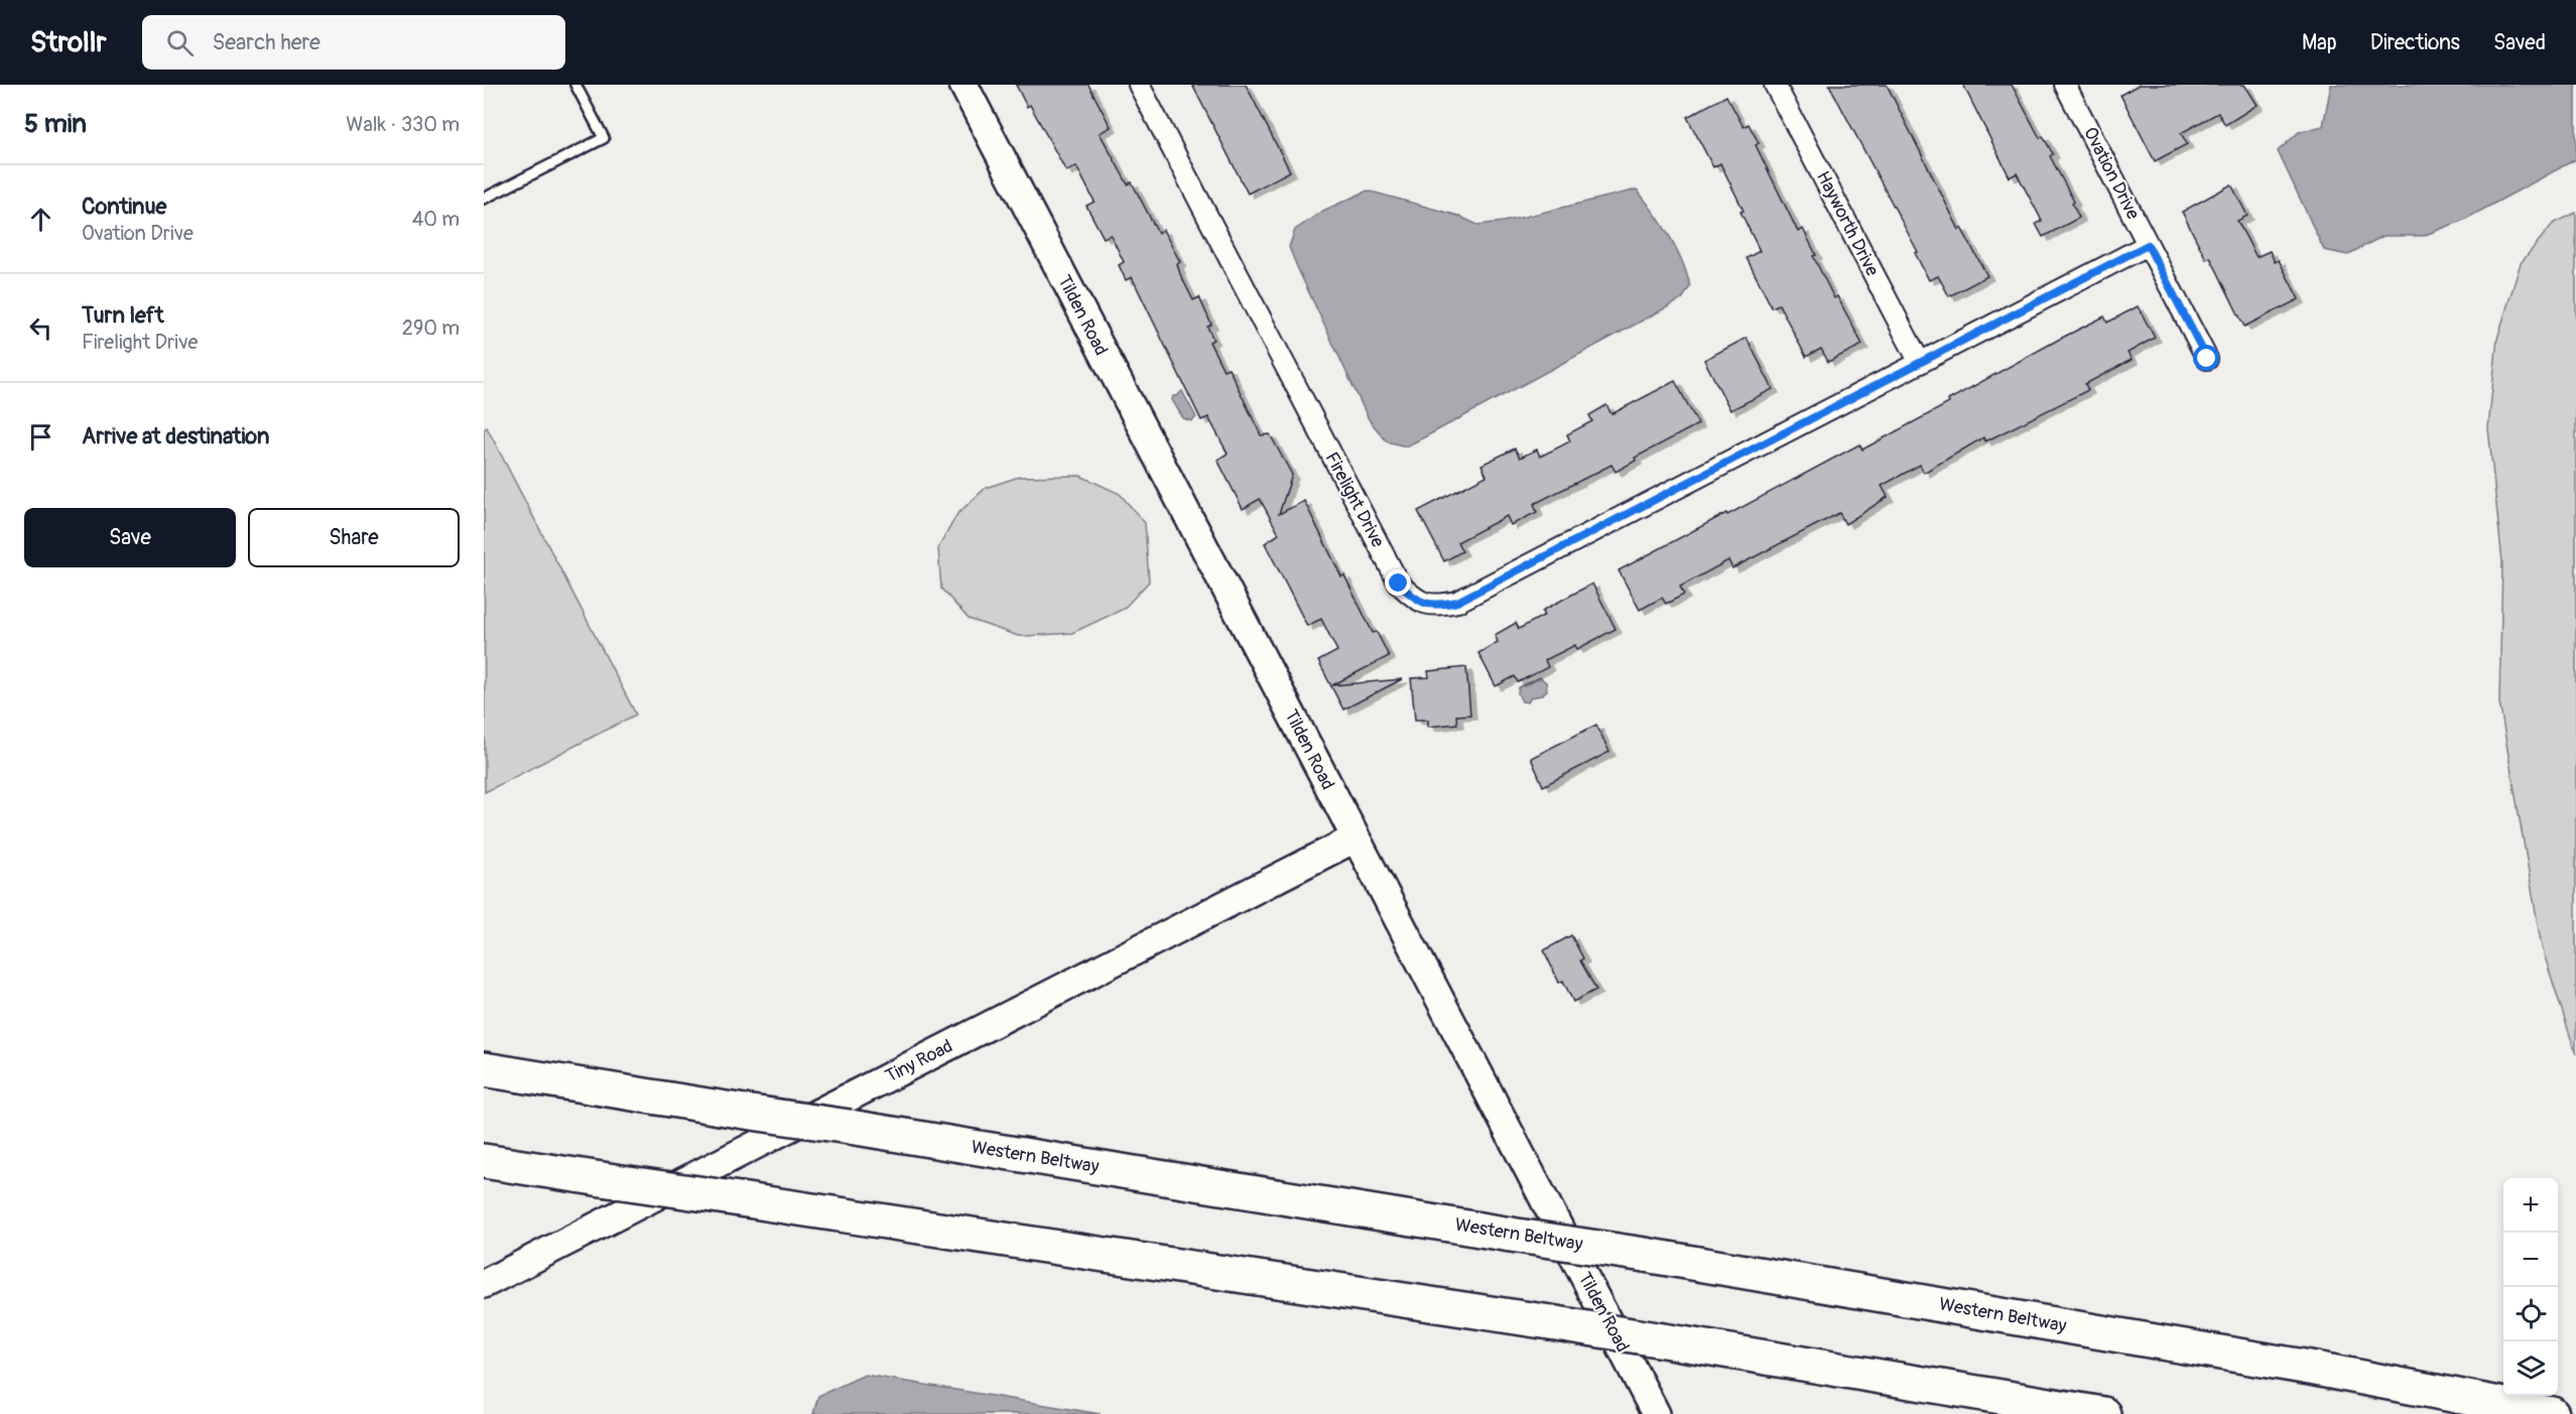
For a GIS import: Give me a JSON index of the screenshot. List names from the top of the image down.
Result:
{
  "streets": {
    "highway": ["Western Beltway"],
    "street": [
      "Ovation Drive",
      "Hayworth Drive",
      "Tilden Road",
      "Firelight Drive",
      "Tiny Road"
    ]
  },
  "crossings": [
    ["Ovation Drive", "Firelight Drive"],
    ["Hayworth Drive", "Firelight Drive"],
    ["Tilden Road", "Tiny Road"]
  ],
  "page": {
    "header": "Strollr",
    "search": "Search here",
    "nav": ["Map", "Directions", "Saved"],
    "heading": ["5 min", "Walk · 330 m"],
    "list": [
      ["Continue", "Ovation Drive", "40 m"],
      ["Turn left", "Firelight Drive", "290 m"],
      "Arrive at destination"
    ],
    "buttons": ["Save", "Share"],
    "map_buttons": ["+", "−"]
  }
}
